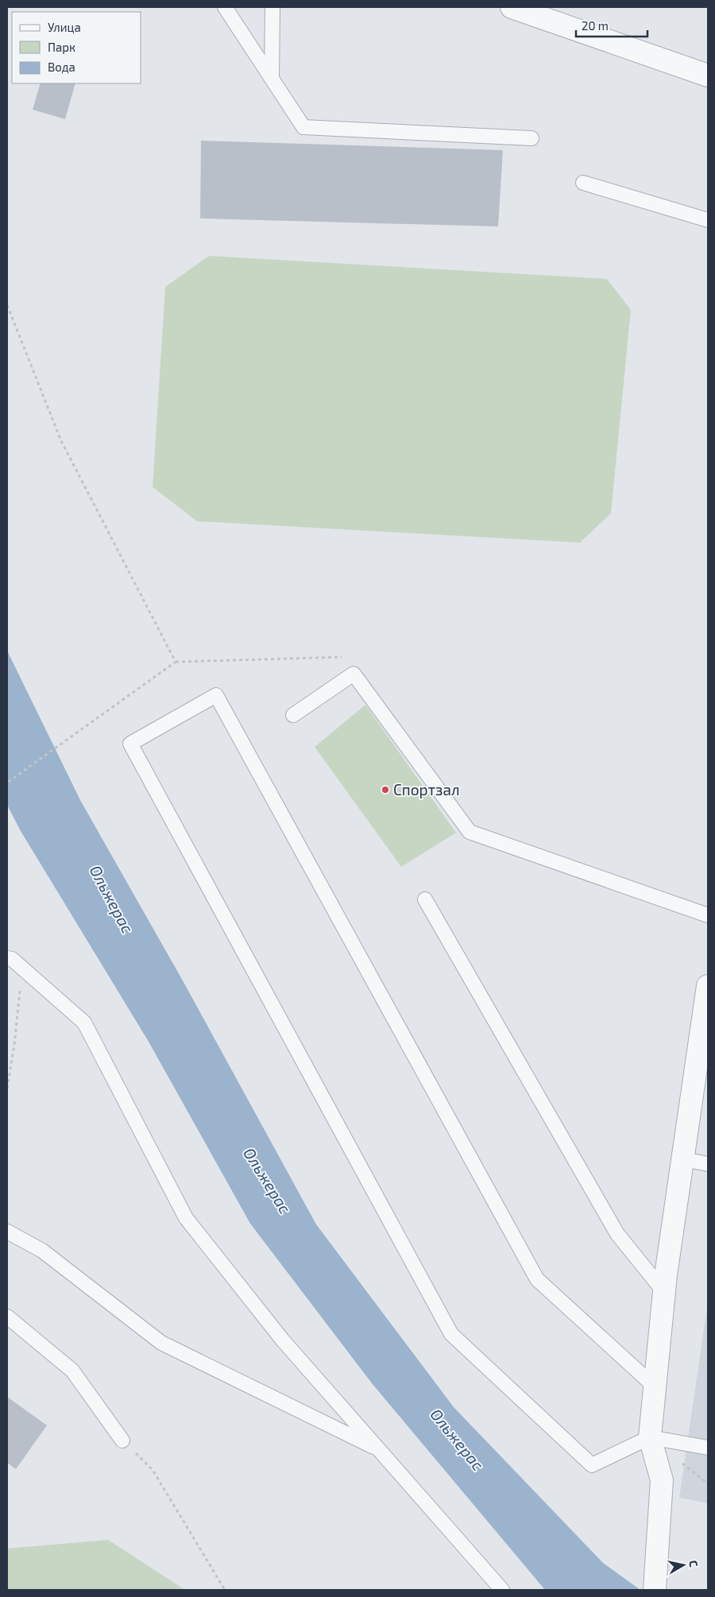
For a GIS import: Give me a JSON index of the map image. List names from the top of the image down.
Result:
{
  "water": ["Ольжерас"],
  "places": ["Спортзал"],
  "legend": ["Улица", "Парк", "Вода"],
  "scale_bar": "20 m",
  "north": "right"
}
